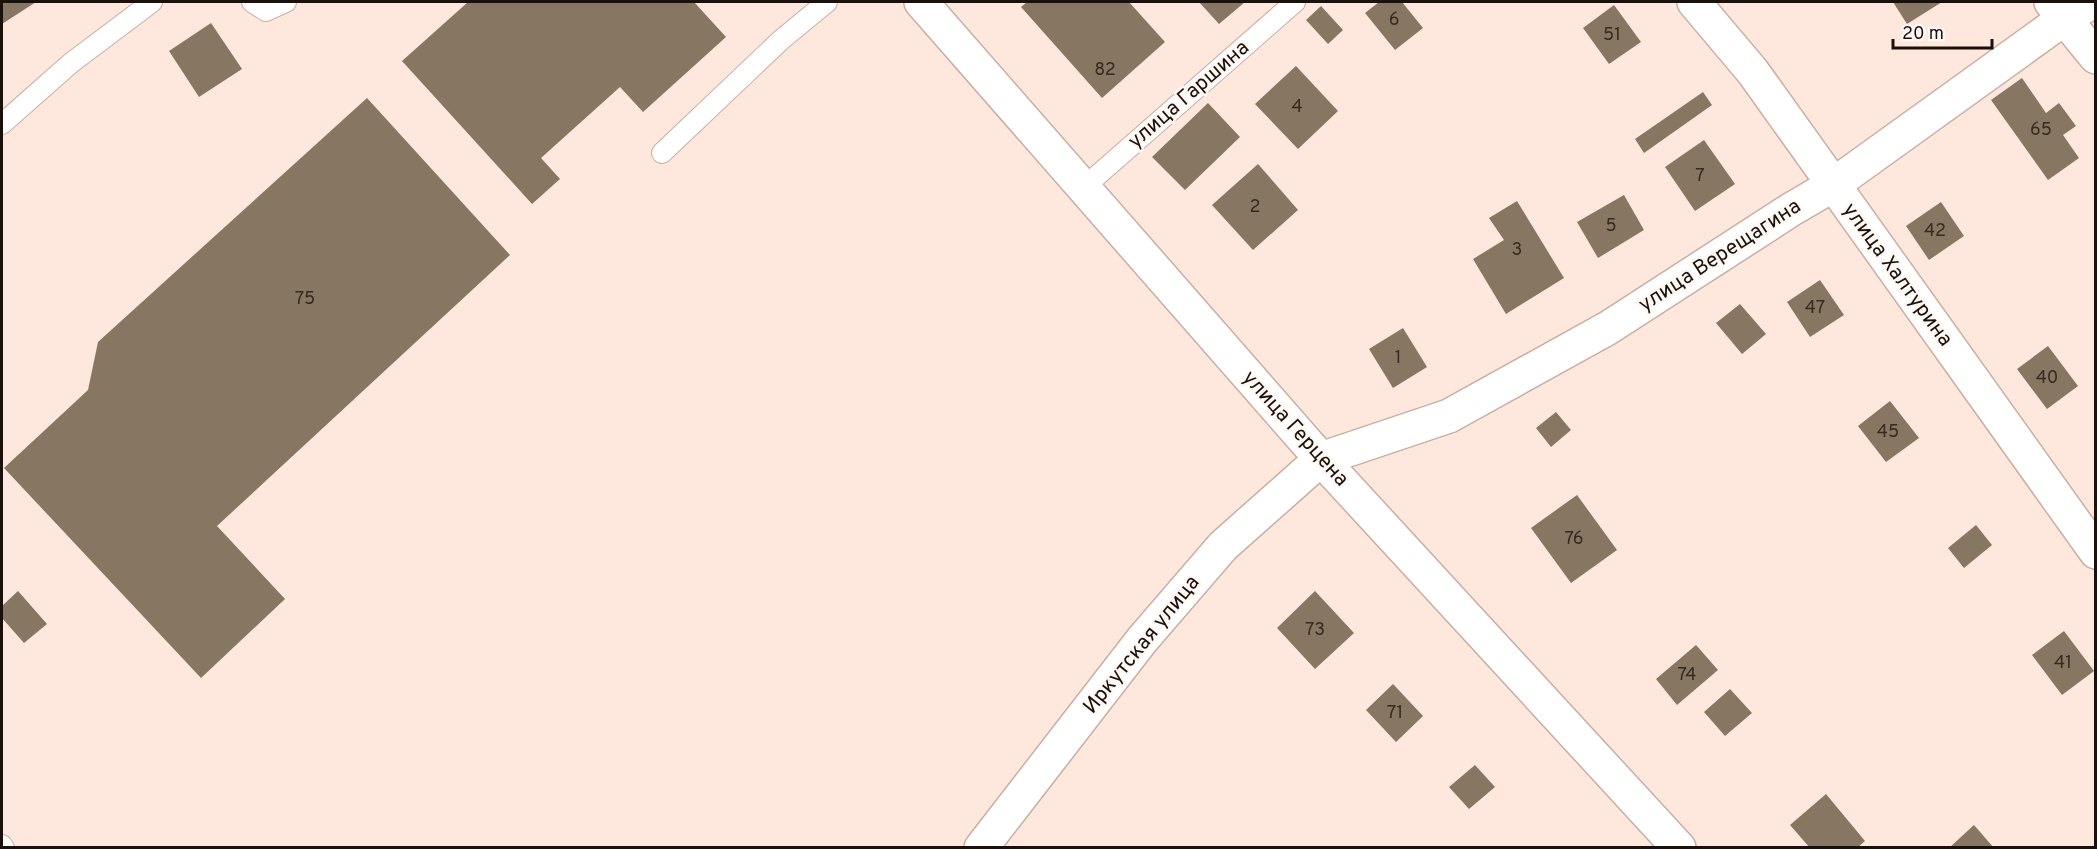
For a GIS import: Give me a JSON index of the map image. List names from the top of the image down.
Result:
{
  "streets": {
    "street": [
      "улица Верещагина",
      "улица Халтурина",
      "улица Герцена",
      "Иркутская улица"
    ],
    "lane": ["улица Гаршина"]
  },
  "crossings": [
    ["улица Гаршина", "улица Герцена"],
    ["улица Верещагина", "улица Халтурина"],
    ["улица Верещагина", "улица Герцена"],
    ["улица Верещагина", "Иркутская улица"],
    ["улица Герцена", "Иркутская улица"]
  ],
  "house_numbers": [
    "6",
    "51",
    "82",
    "4",
    "65",
    "7",
    "2",
    "5",
    "42",
    "3",
    "75",
    "47",
    "1",
    "40",
    "45",
    "76",
    "73",
    "41",
    "74",
    "71"
  ],
  "scale_bar": "20 m"
}
